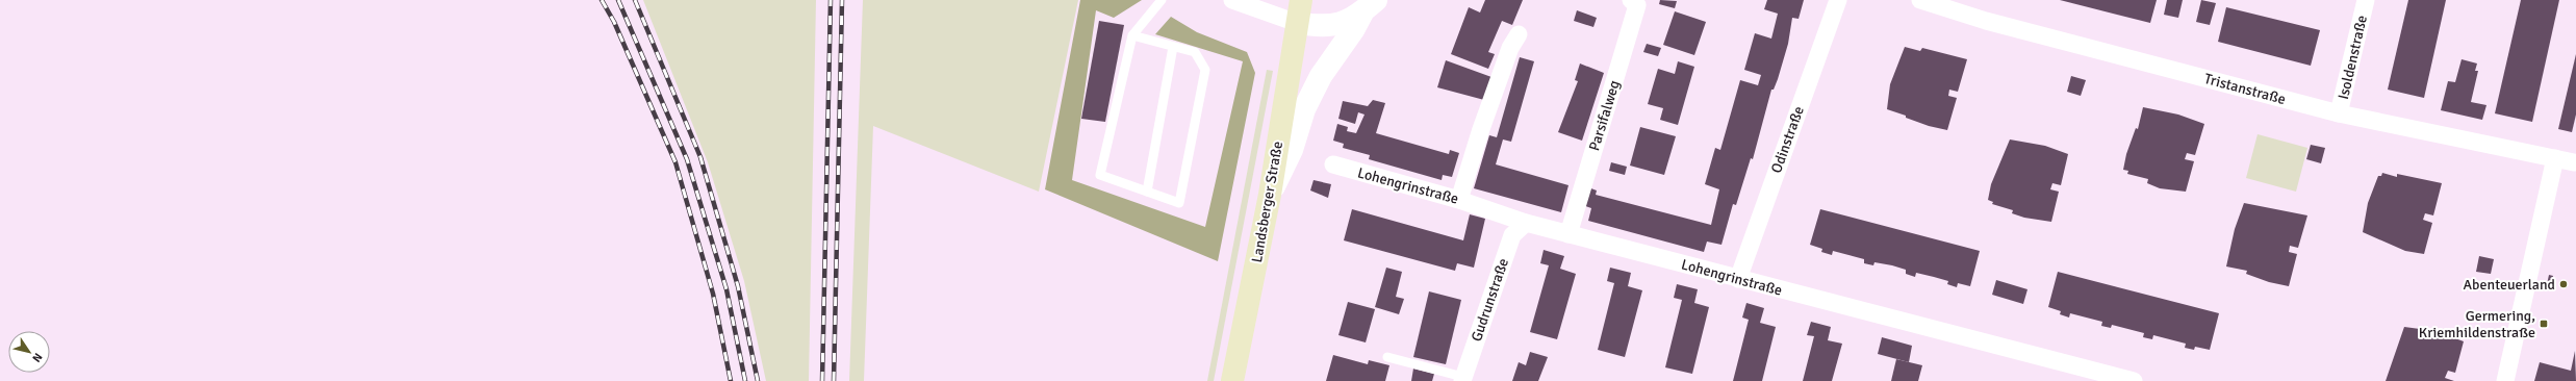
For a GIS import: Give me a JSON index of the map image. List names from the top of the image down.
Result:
{
  "streets": {
    "main road": ["Landsberger Straße"],
    "street": [
      "Isoldenstraße",
      "Tristanstraße",
      "Parsifalweg",
      "Odinstraße",
      "Lohengrinstraße",
      "Gudrunstraße"
    ]
  },
  "crossings": [
    ["Isoldenstraße", "Tristanstraße"],
    ["Parsifalweg", "Lohengrinstraße"],
    ["Odinstraße", "Lohengrinstraße"],
    ["Lohengrinstraße", "Gudrunstraße"]
  ],
  "places": {
    "other": ["Abenteuerland"],
    "transit": ["Germering, Kriemhildenstraße"]
  },
  "north": "bottom right"
}
